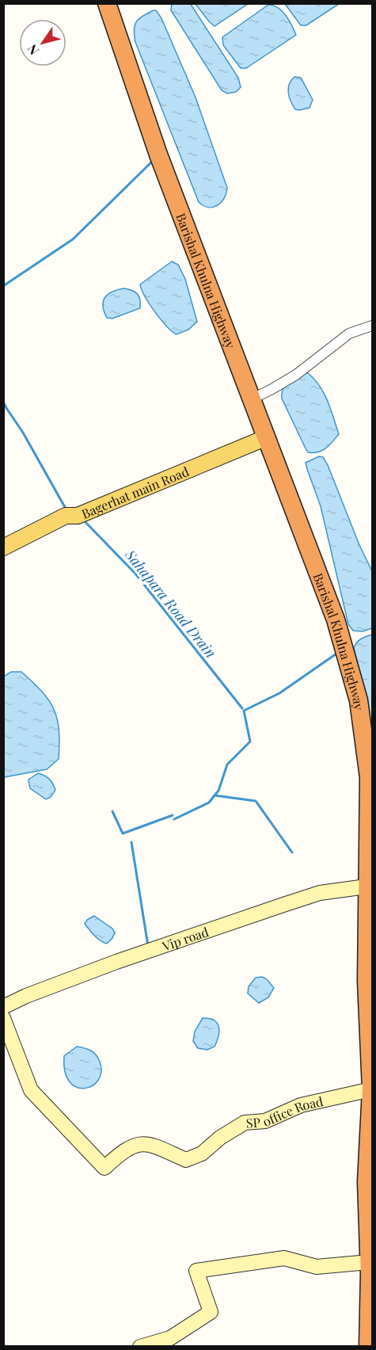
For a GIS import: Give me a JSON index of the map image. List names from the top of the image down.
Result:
{
  "streets": {
    "highway": ["Barishal Khulna Highway"],
    "main road": ["Bagerhat main Road"],
    "street": ["Vip road", "SP office Road"]
  },
  "crossings": [
    ["Barishal Khulna Highway", "Bagerhat main Road"],
    ["Barishal Khulna Highway", "Vip road"],
    ["Barishal Khulna Highway", "SP office Road"]
  ],
  "water": ["Sahapara Road Drain"],
  "north": "bottom left"
}
